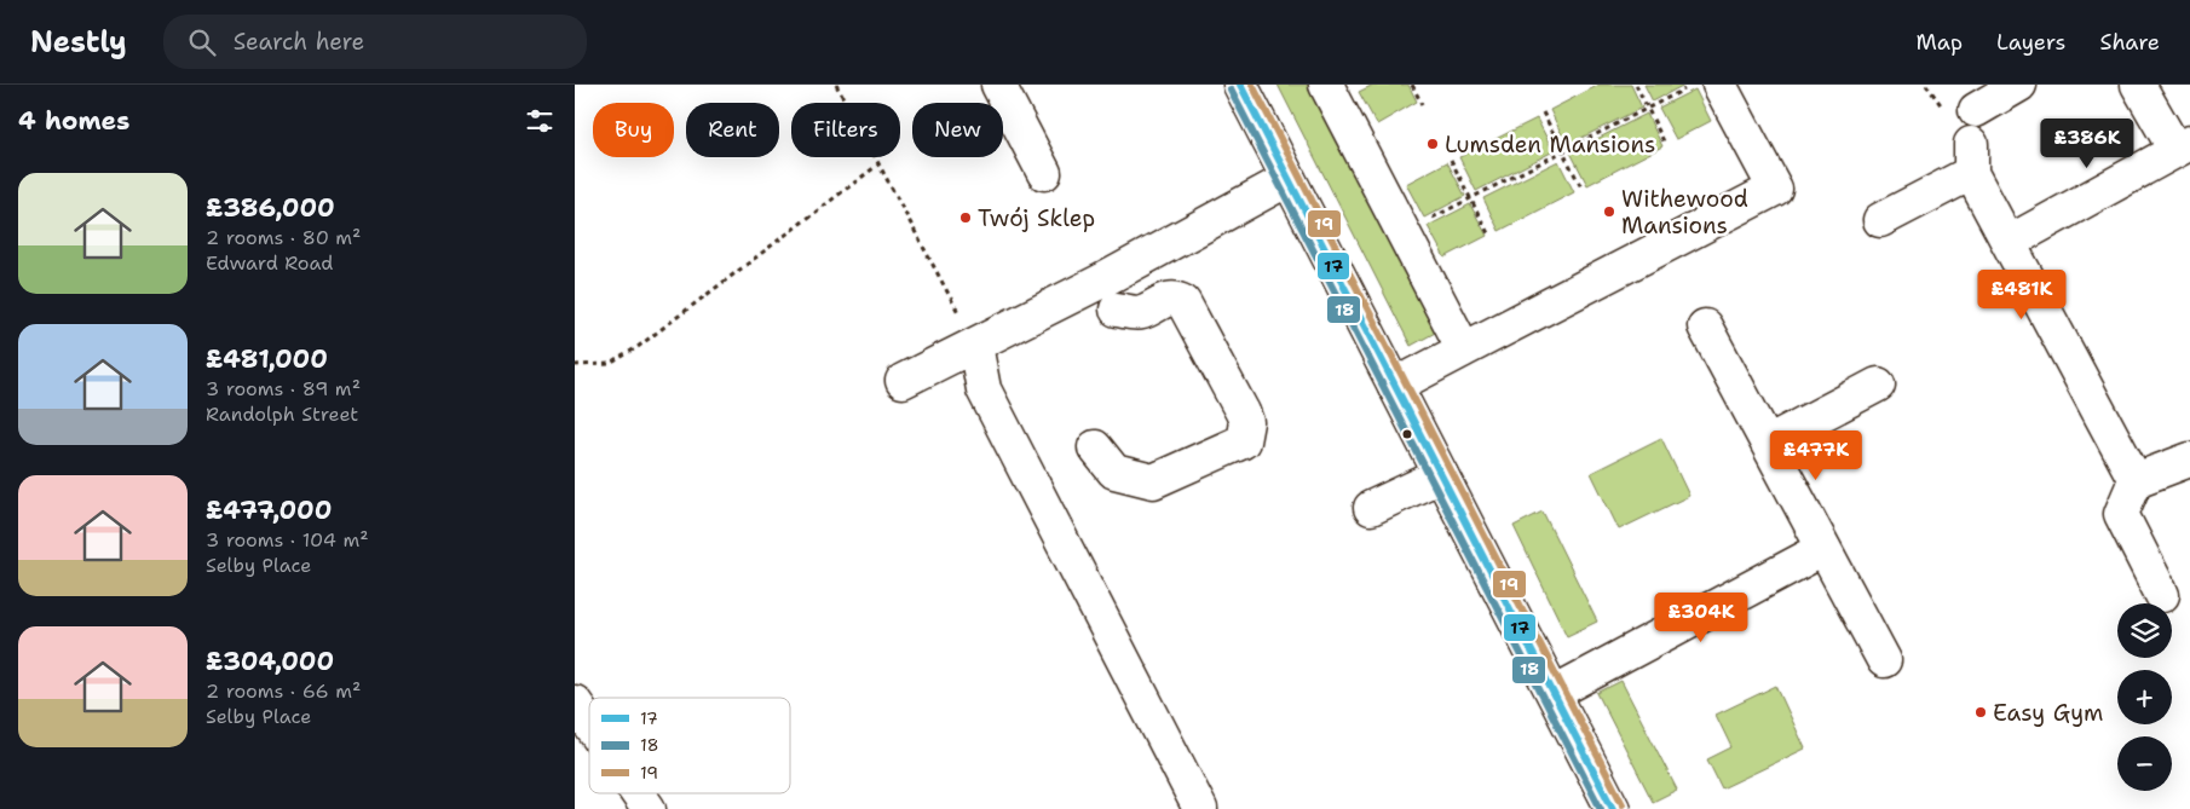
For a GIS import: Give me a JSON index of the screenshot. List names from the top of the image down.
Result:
{
  "places": [
    "Lumsden Mansions",
    "Withewood Mansions",
    "Twój Sklep",
    "Easy Gym"
  ],
  "lines": ["transit line 17", "transit line 19", "transit line 18"],
  "legend": ["17", "18", "19"],
  "page": {
    "header": "Nestly",
    "search": "Search here",
    "nav": ["Map", "Layers", "Share"],
    "heading": "4 homes",
    "chip": [
      "Buy",
      "Rent",
      "Filters",
      "New"
    ],
    "price": [
      "£386K",
      "£481K",
      "£477K",
      "£304K"
    ],
    "list": [
      {
        "name": "£386,000",
        "note": "2 rooms · 80 m² · Edward Road"
      },
      {
        "name": "£481,000",
        "note": "3 rooms · 89 m² · Randolph Street"
      },
      {
        "name": "£477,000",
        "note": "3 rooms · 104 m² · Selby Place"
      },
      {
        "name": "£304,000",
        "note": "2 rooms · 66 m² · Selby Place"
      }
    ],
    "map_buttons": ["+", "−"]
  }
}
